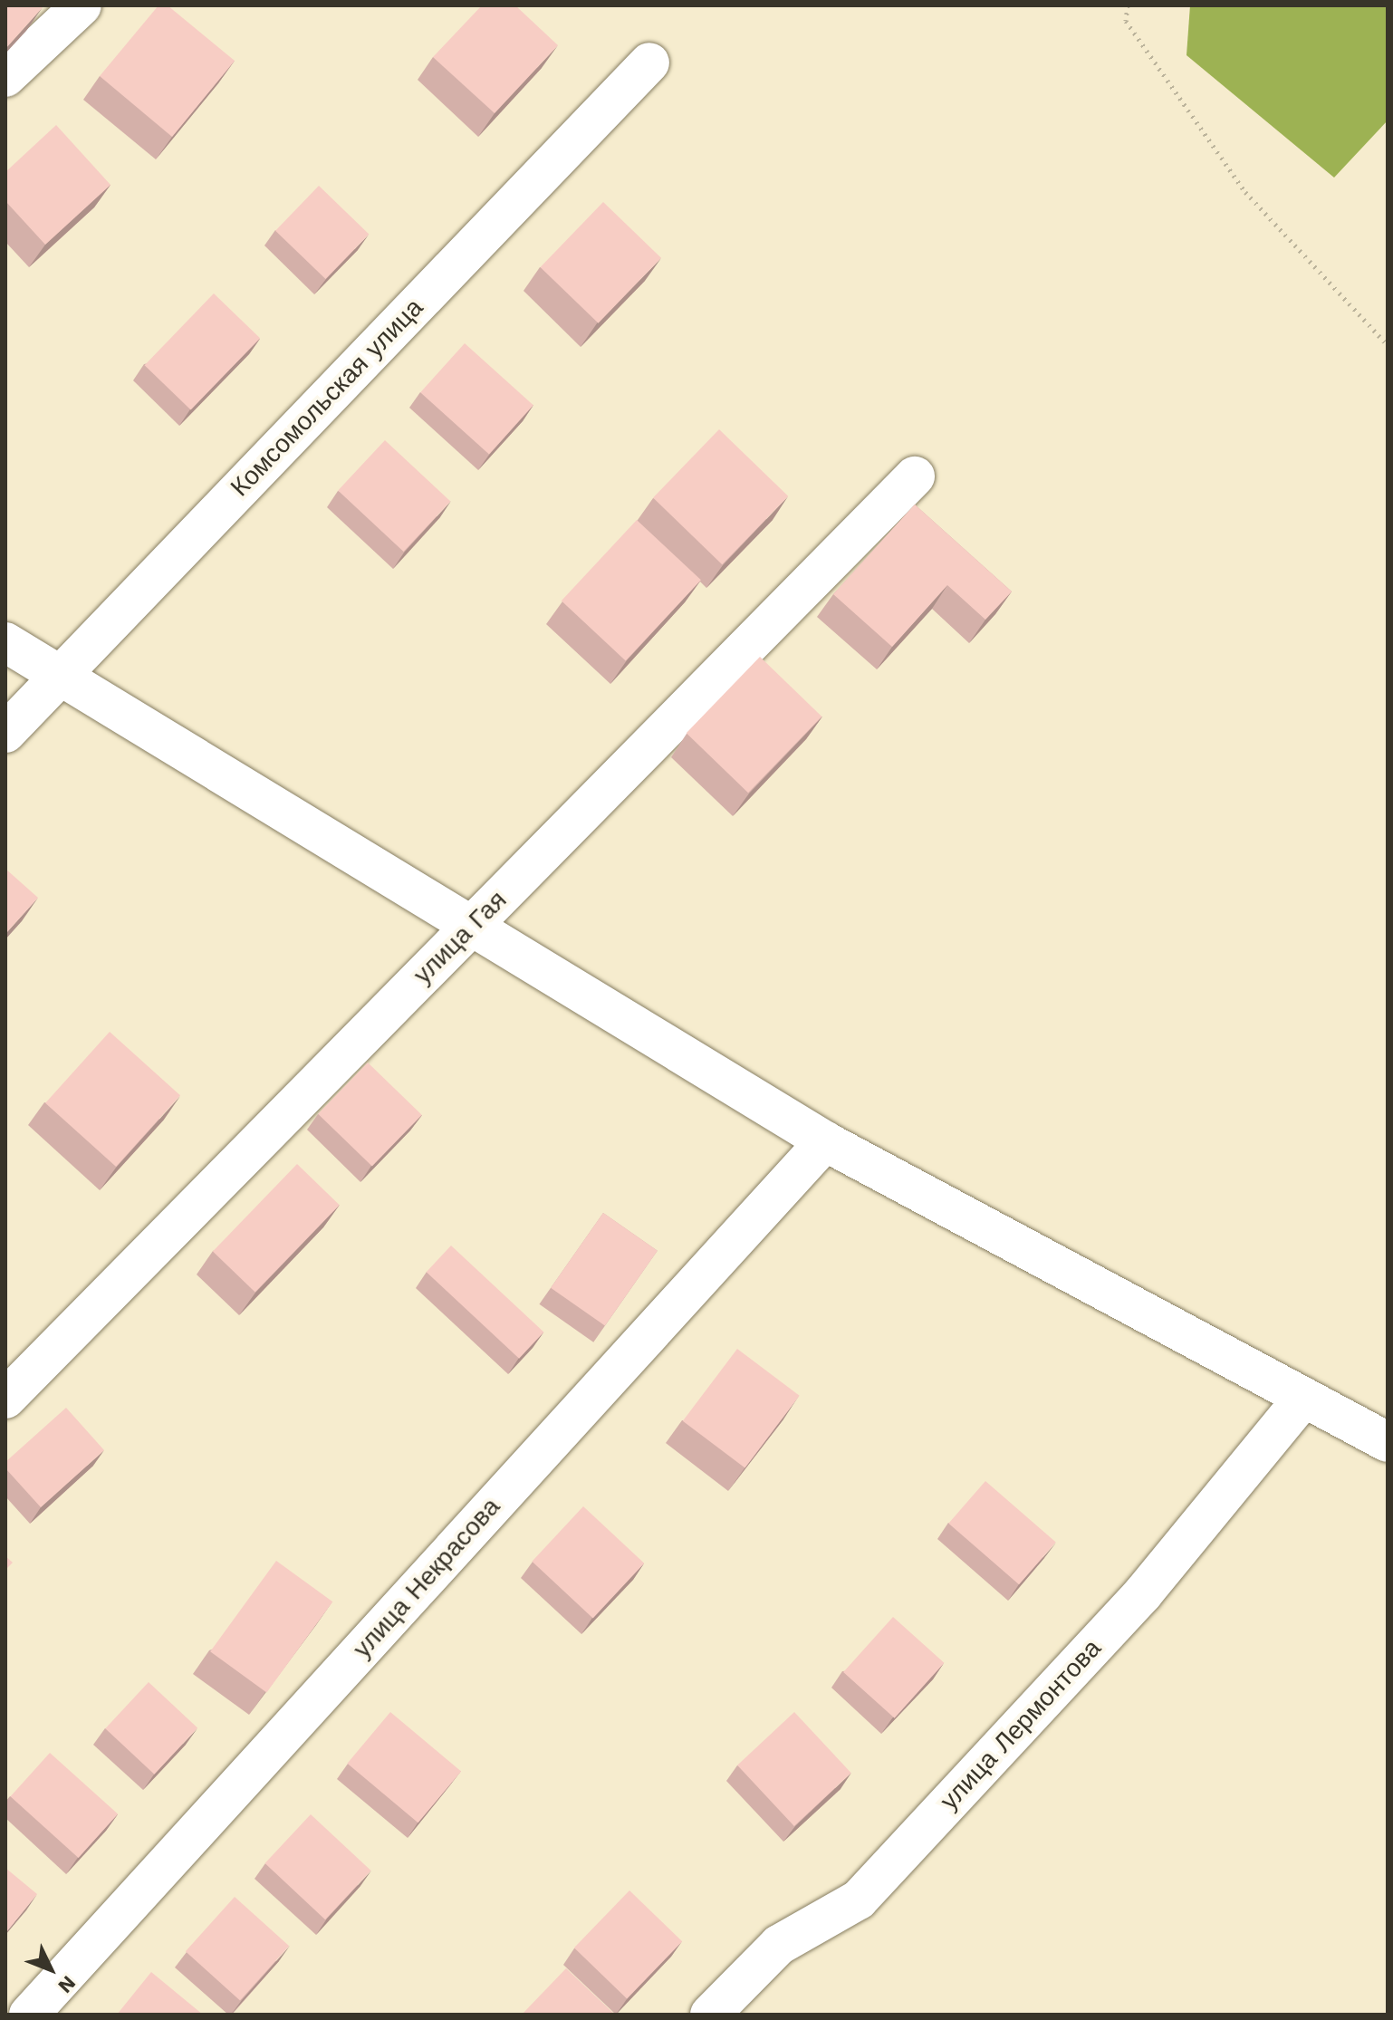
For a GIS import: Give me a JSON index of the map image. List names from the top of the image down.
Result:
{
  "streets": {
    "street": [
      "Комсомольская улица",
      "улица Гая",
      "улица Некрасова",
      "улица Лермонтова"
    ]
  },
  "north": "bottom right"
}
